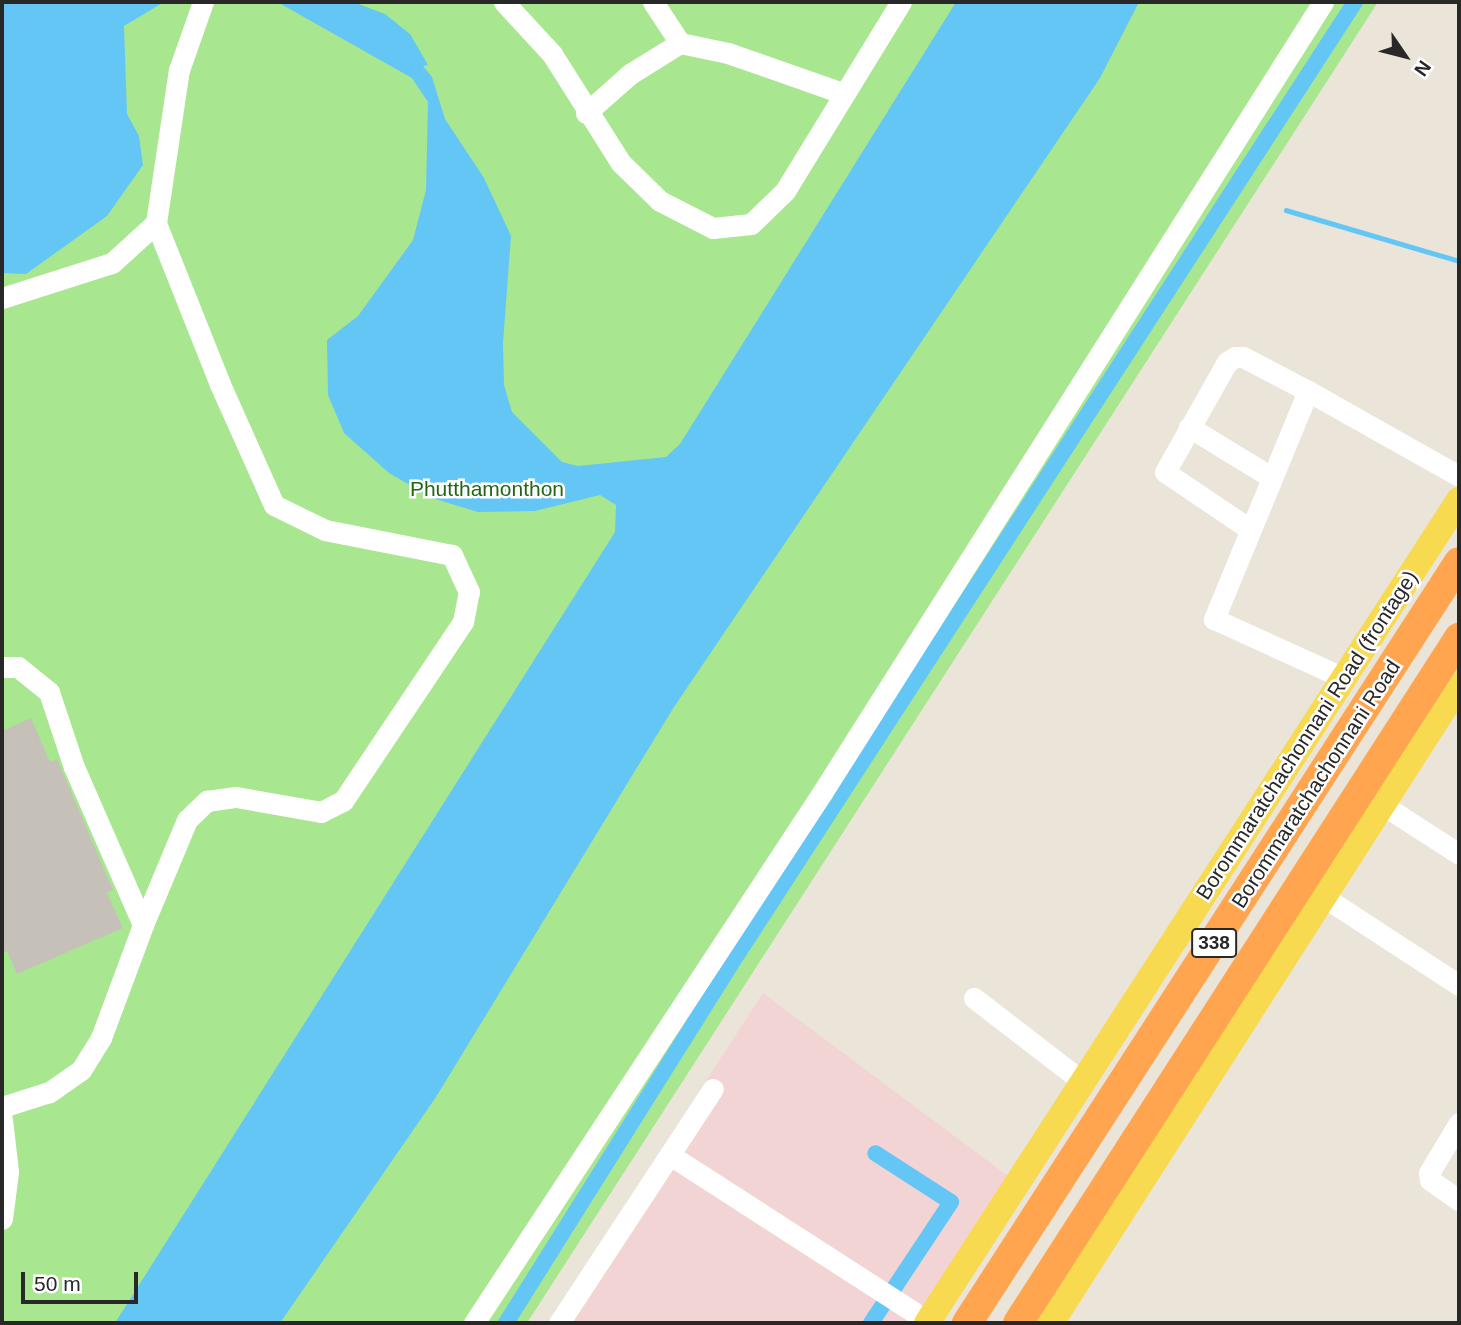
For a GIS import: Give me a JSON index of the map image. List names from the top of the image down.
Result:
{
  "streets": {
    "highway": ["Borommaratchachonnani Road", "338"],
    "main road": ["Borommaratchachonnani Road (frontage)"]
  },
  "parks": ["Phutthamonthon"],
  "scale_bar": "50 m",
  "north": "bottom right"
}
